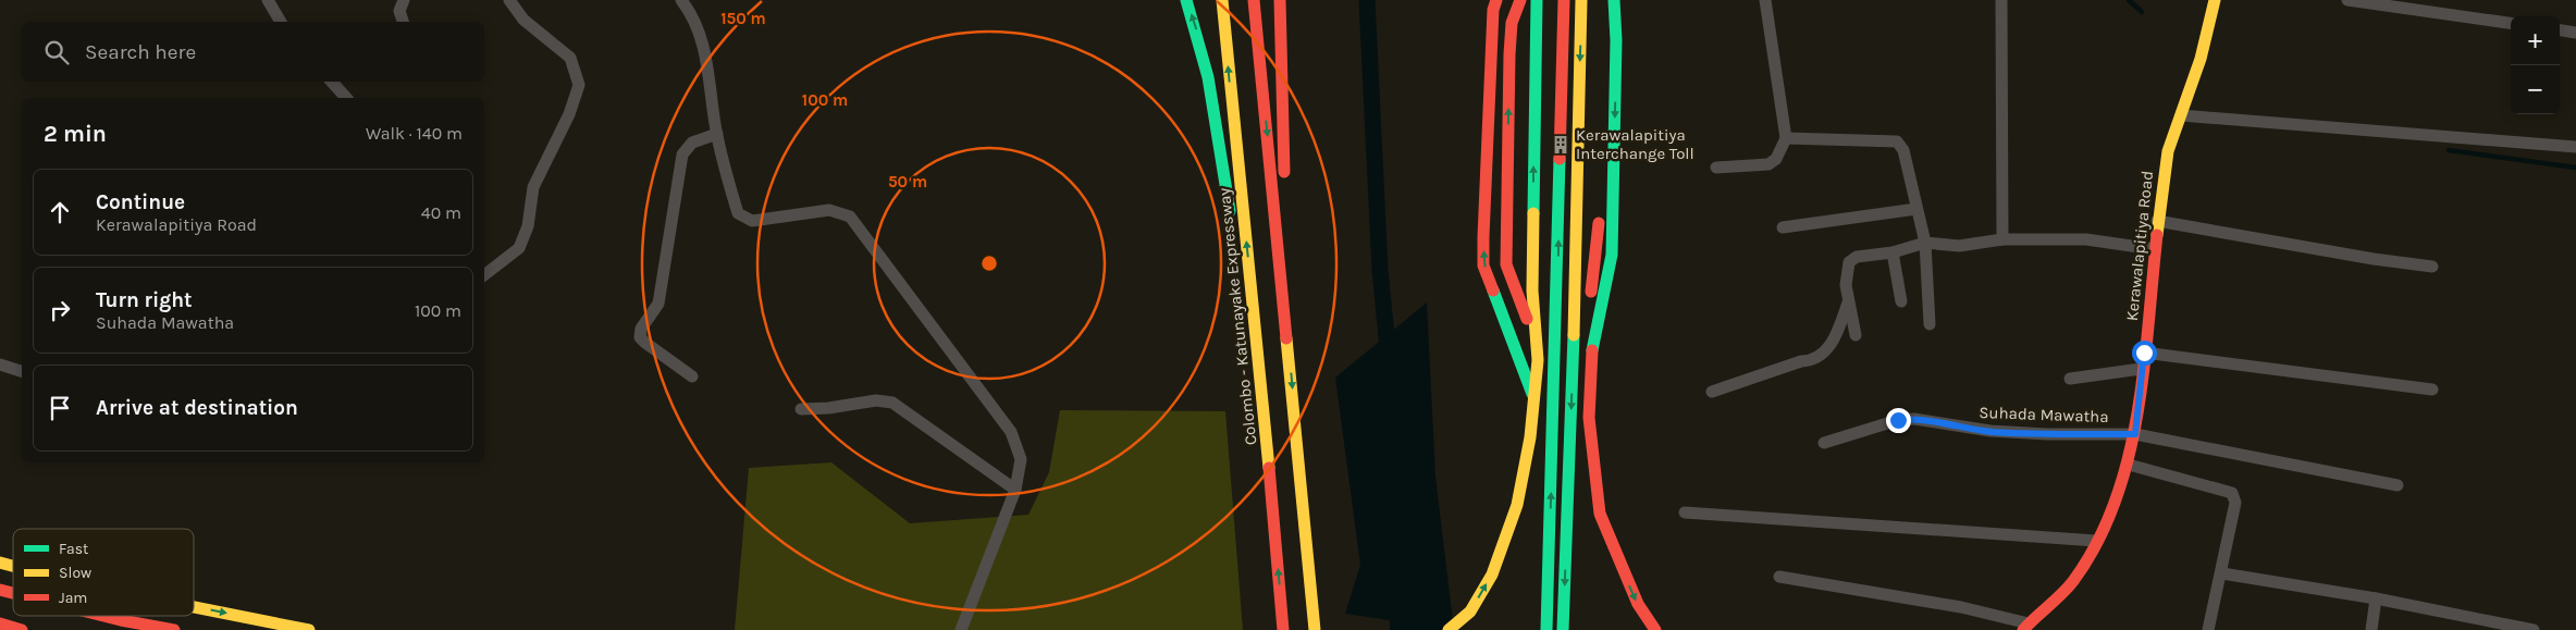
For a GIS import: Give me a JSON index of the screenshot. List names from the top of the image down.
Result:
{
  "streets": {
    "main road": ["Kerawalapitiya Road", "Colombo - Katunayake Expressway"],
    "street": ["Suhada Mawatha"]
  },
  "crossings": [
    ["Kerawalapitiya Road", "Suhada Mawatha"]
  ],
  "places": {
    "building": ["Kerawalapitiya Interchange Toll"]
  },
  "legend": ["Fast", "Slow", "Jam"],
  "page": {
    "map_buttons": ["+", "−"],
    "search": "Search here",
    "heading": ["2 min", "Walk · 140 m"],
    "list": [
      ["Continue", "Kerawalapitiya Road", "40 m"],
      ["Turn right", "Suhada Mawatha", "100 m"],
      "Arrive at destination"
    ]
  },
  "rings": ["150 m", "100 m", "50 m"]
}
